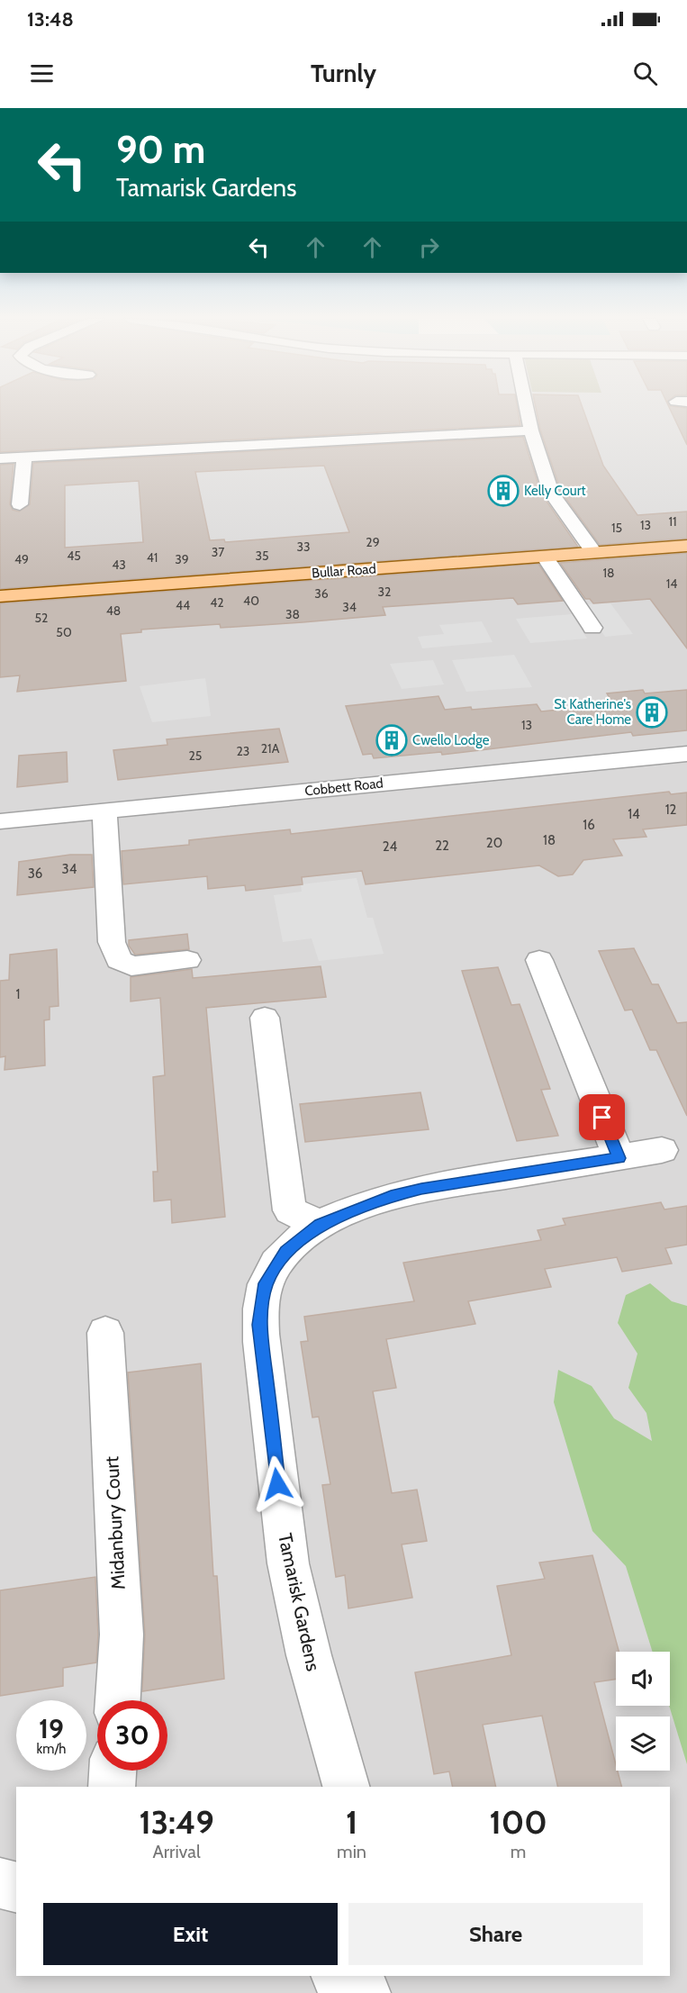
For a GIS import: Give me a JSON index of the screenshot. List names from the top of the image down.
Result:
{
  "streets": {
    "main road": ["Bullar Road"],
    "street": ["Cobbett Road", "Midanbury Court", "Tamarisk Gardens"]
  },
  "places": {
    "building": ["Kelly Court", "St Katherine's Care Home", "Cwello Lodge"]
  },
  "house_numbers": [
    "11",
    "13",
    "15",
    "29",
    "33",
    "37",
    "45",
    "35",
    "41",
    "49",
    "39",
    "43",
    "18",
    "14",
    "32",
    "36",
    "40",
    "42",
    "44",
    "34",
    "48",
    "38",
    "52",
    "50",
    "13",
    "21A",
    "23",
    "25",
    "12",
    "14",
    "16",
    "18",
    "20",
    "22",
    "24",
    "34",
    "36",
    "1"
  ],
  "page": {
    "status": "13:48",
    "header": "Turnly",
    "turn": ["90 m", "Tamarisk Gardens"],
    "speed": "19 km/h",
    "limit": "30",
    "eta": [
      "13:49",
      "Arrival",
      "1",
      "min",
      "100",
      "m"
    ],
    "buttons": ["Exit", "Share"]
  }
}
